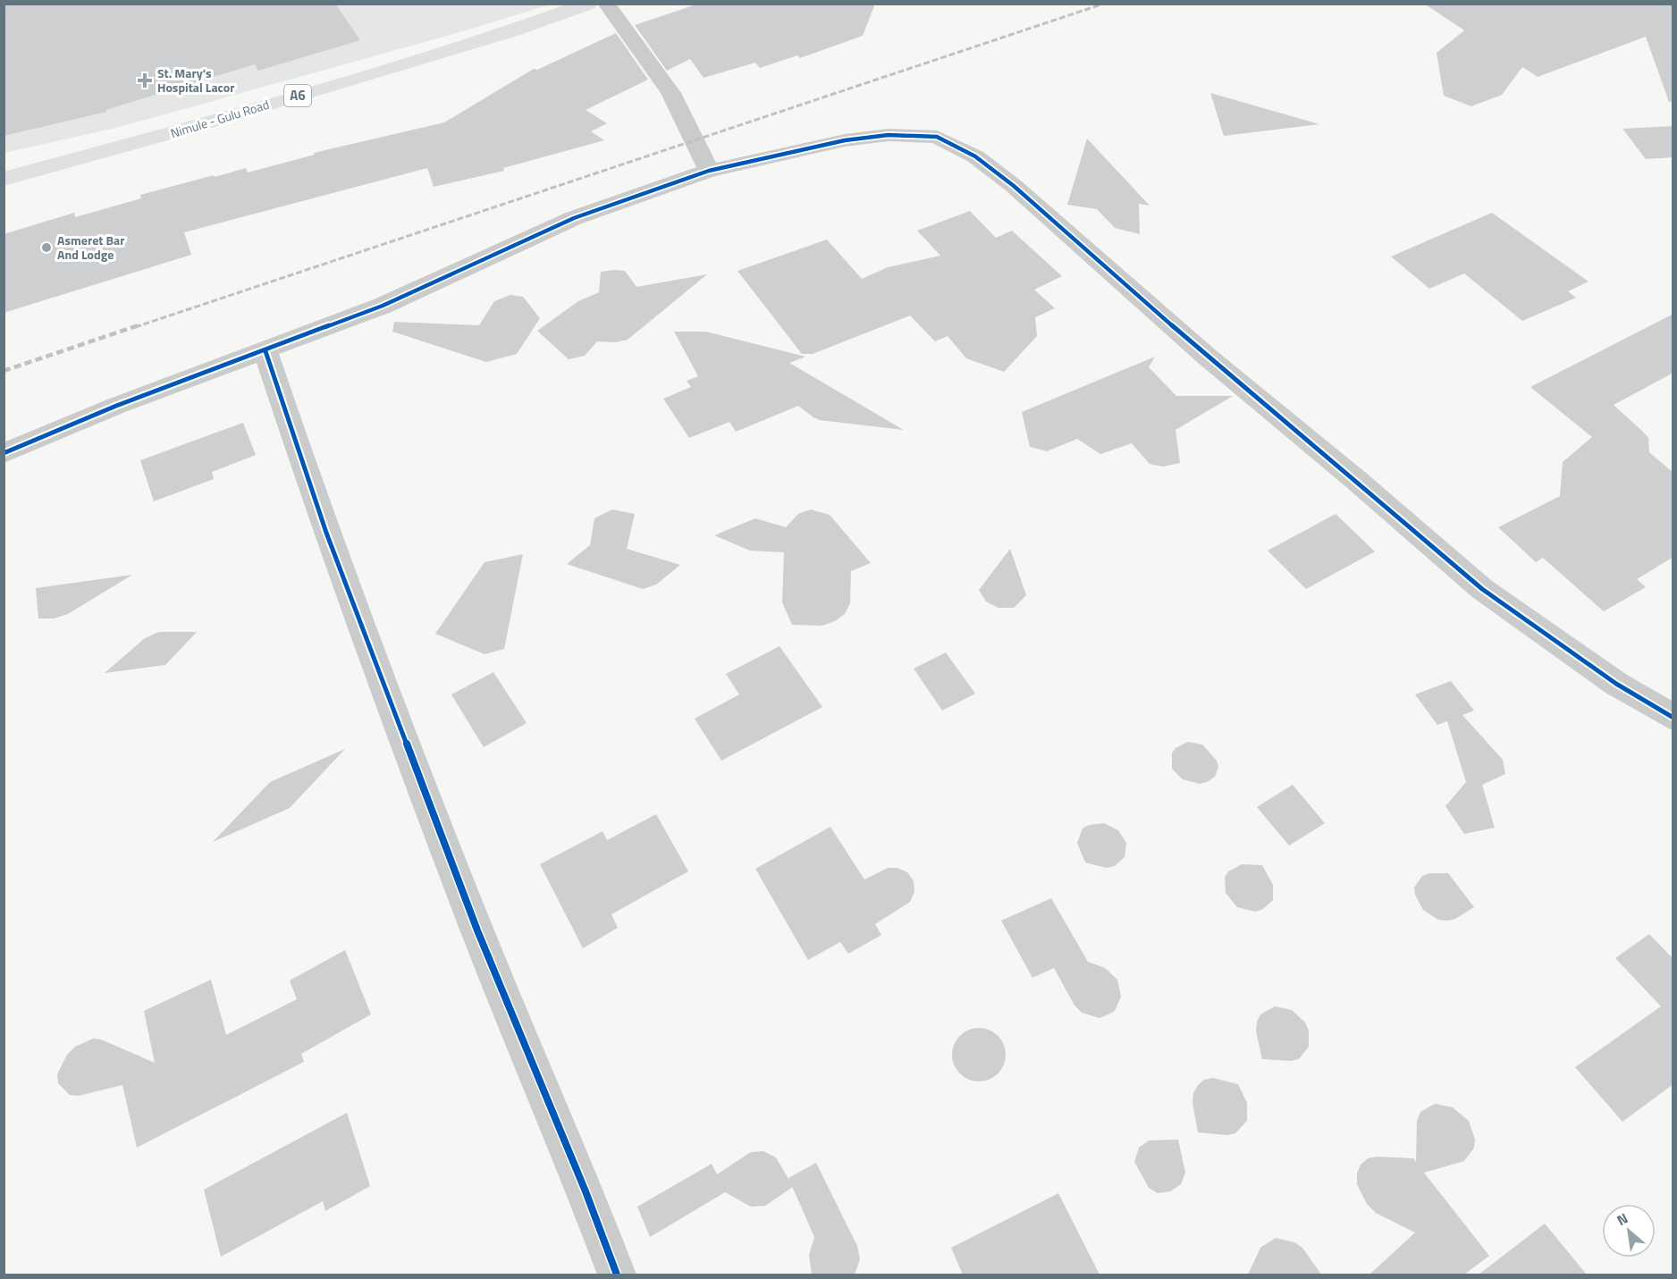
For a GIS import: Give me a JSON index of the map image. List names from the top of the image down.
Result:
{
  "streets": {
    "main road": ["A6", "Nimule - Gulu Road"]
  },
  "places": {
    "health": ["St. Mary's Hospital Lacor"],
    "other": ["Asmeret Bar And Lodge"]
  },
  "north": "top left"
}
